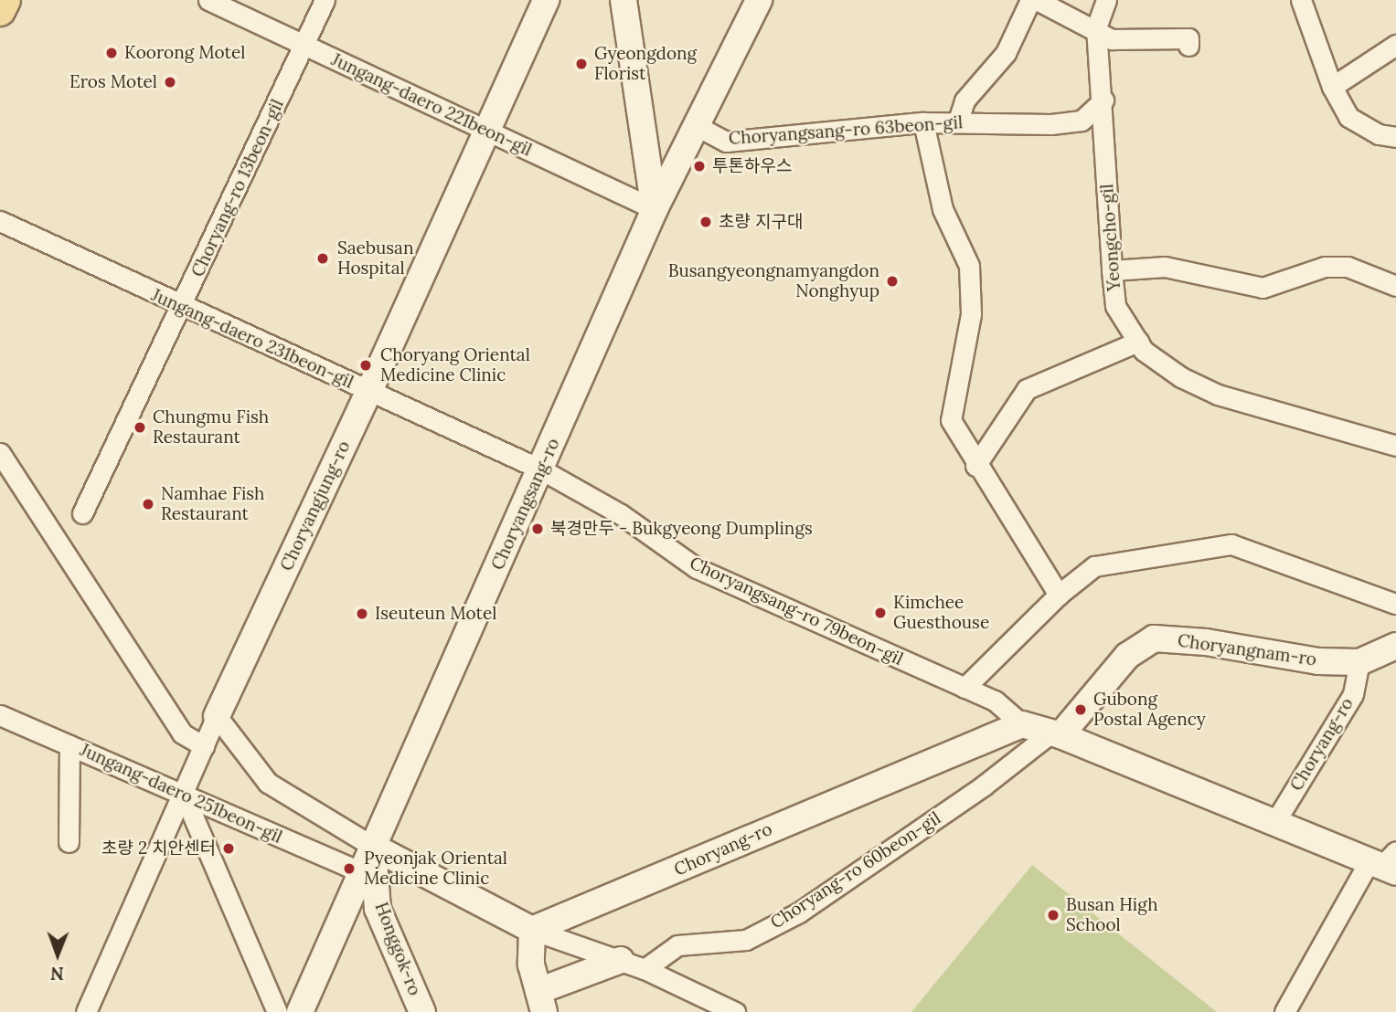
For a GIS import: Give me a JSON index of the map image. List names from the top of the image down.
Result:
{
  "streets": {
    "street": [
      "Jungang-daero 221beon-gil",
      "Choryangsang-ro 63beon-gil",
      "Choryang-ro 13beon-gil",
      "Yeongcho-gil",
      "Jungang-daero 231beon-gil",
      "Choryangsang-ro",
      "Choryangjung-ro",
      "Choryangsang-ro 79beon-gil",
      "Choryangnam-ro",
      "Choryang-ro",
      "Jungang-daero 251beon-gil",
      "Choryang-ro 60beon-gil",
      "Honggok-ro"
    ]
  },
  "crossings": [
    ["Jungang-daero 221beon-gil", "Choryang-ro 13beon-gil"],
    ["Jungang-daero 221beon-gil", "Choryangsang-ro"],
    ["Jungang-daero 221beon-gil", "Choryangjung-ro"],
    ["Choryangsang-ro 63beon-gil", "Yeongcho-gil"],
    ["Choryangsang-ro 63beon-gil", "Choryangsang-ro"],
    ["Choryang-ro 13beon-gil", "Jungang-daero 231beon-gil"],
    ["Jungang-daero 231beon-gil", "Choryangsang-ro"],
    ["Jungang-daero 231beon-gil", "Choryangjung-ro"],
    ["Jungang-daero 231beon-gil", "Choryangsang-ro 79beon-gil"],
    ["Choryangsang-ro", "Choryangsang-ro 79beon-gil"],
    ["Choryangsang-ro", "Jungang-daero 251beon-gil"],
    ["Choryangsang-ro", "Honggok-ro"],
    ["Choryangjung-ro", "Jungang-daero 251beon-gil"],
    ["Choryangsang-ro 79beon-gil", "Choryang-ro"],
    ["Choryangnam-ro", "Choryang-ro"],
    ["Choryangnam-ro", "Choryang-ro 60beon-gil"]
  ],
  "places": [
    "Koorong Motel",
    "Gyeongdong Florist",
    "Eros Motel",
    "투톤하우스",
    "초량 지구대",
    "Saebusan Hospital",
    "Busangyeongnamyangdon Nonghyup",
    "Choryang Oriental Medicine Clinic",
    "Chungmu Fish Restaurant",
    "Namhae Fish Restaurant",
    "북경만두 - Bukgyeong Dumplings",
    "Kimchee Guesthouse",
    "Iseuteun Motel",
    "Gubong Postal Agency",
    "초량 2 치안센터",
    "Pyeonjak Oriental Medicine Clinic",
    "Busan High School"
  ],
  "north": "bottom"
}
